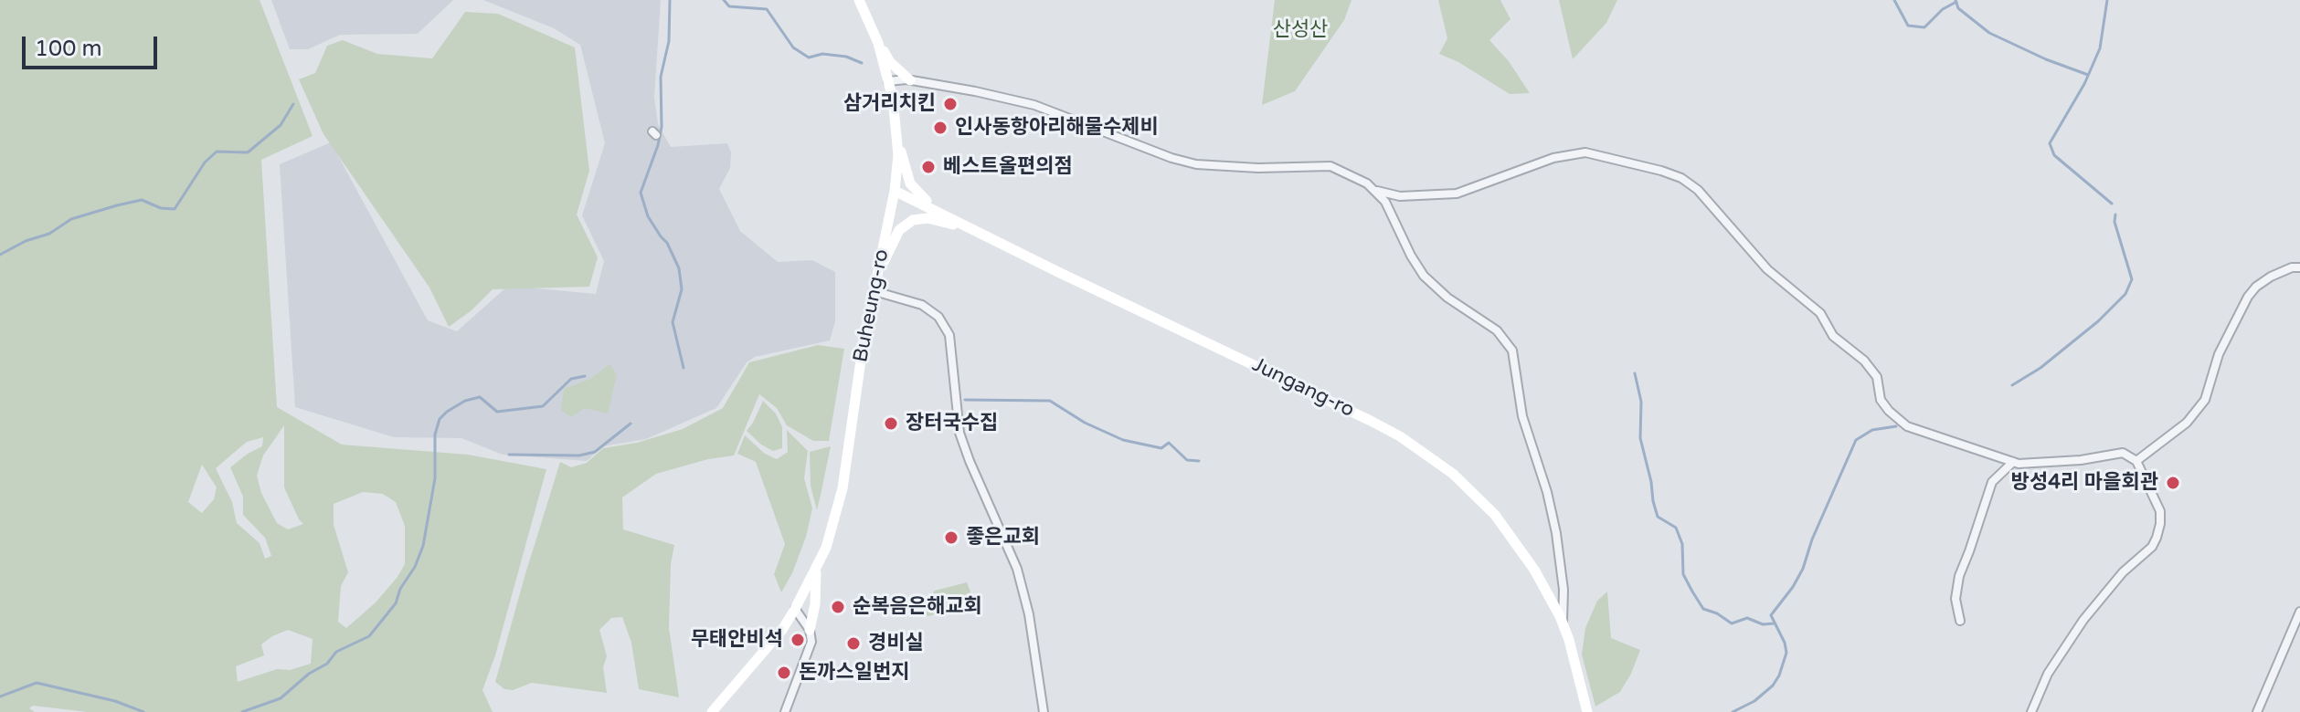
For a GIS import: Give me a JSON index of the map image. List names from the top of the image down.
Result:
{
  "streets": {
    "main road": ["Buheung-ro", "Jungang-ro"]
  },
  "crossings": [
    ["Buheung-ro", "Jungang-ro"]
  ],
  "parks": ["산성산"],
  "places": [
    "삼거리치킨",
    "인사동항아리해물수제비",
    "베스트올편의점",
    "장터국수집",
    "방성4리 마을회관",
    "좋은교회",
    "순복음은해교회",
    "무태안비석",
    "경비실",
    "돈까스일번지"
  ],
  "scale_bar": "100 m"
}
